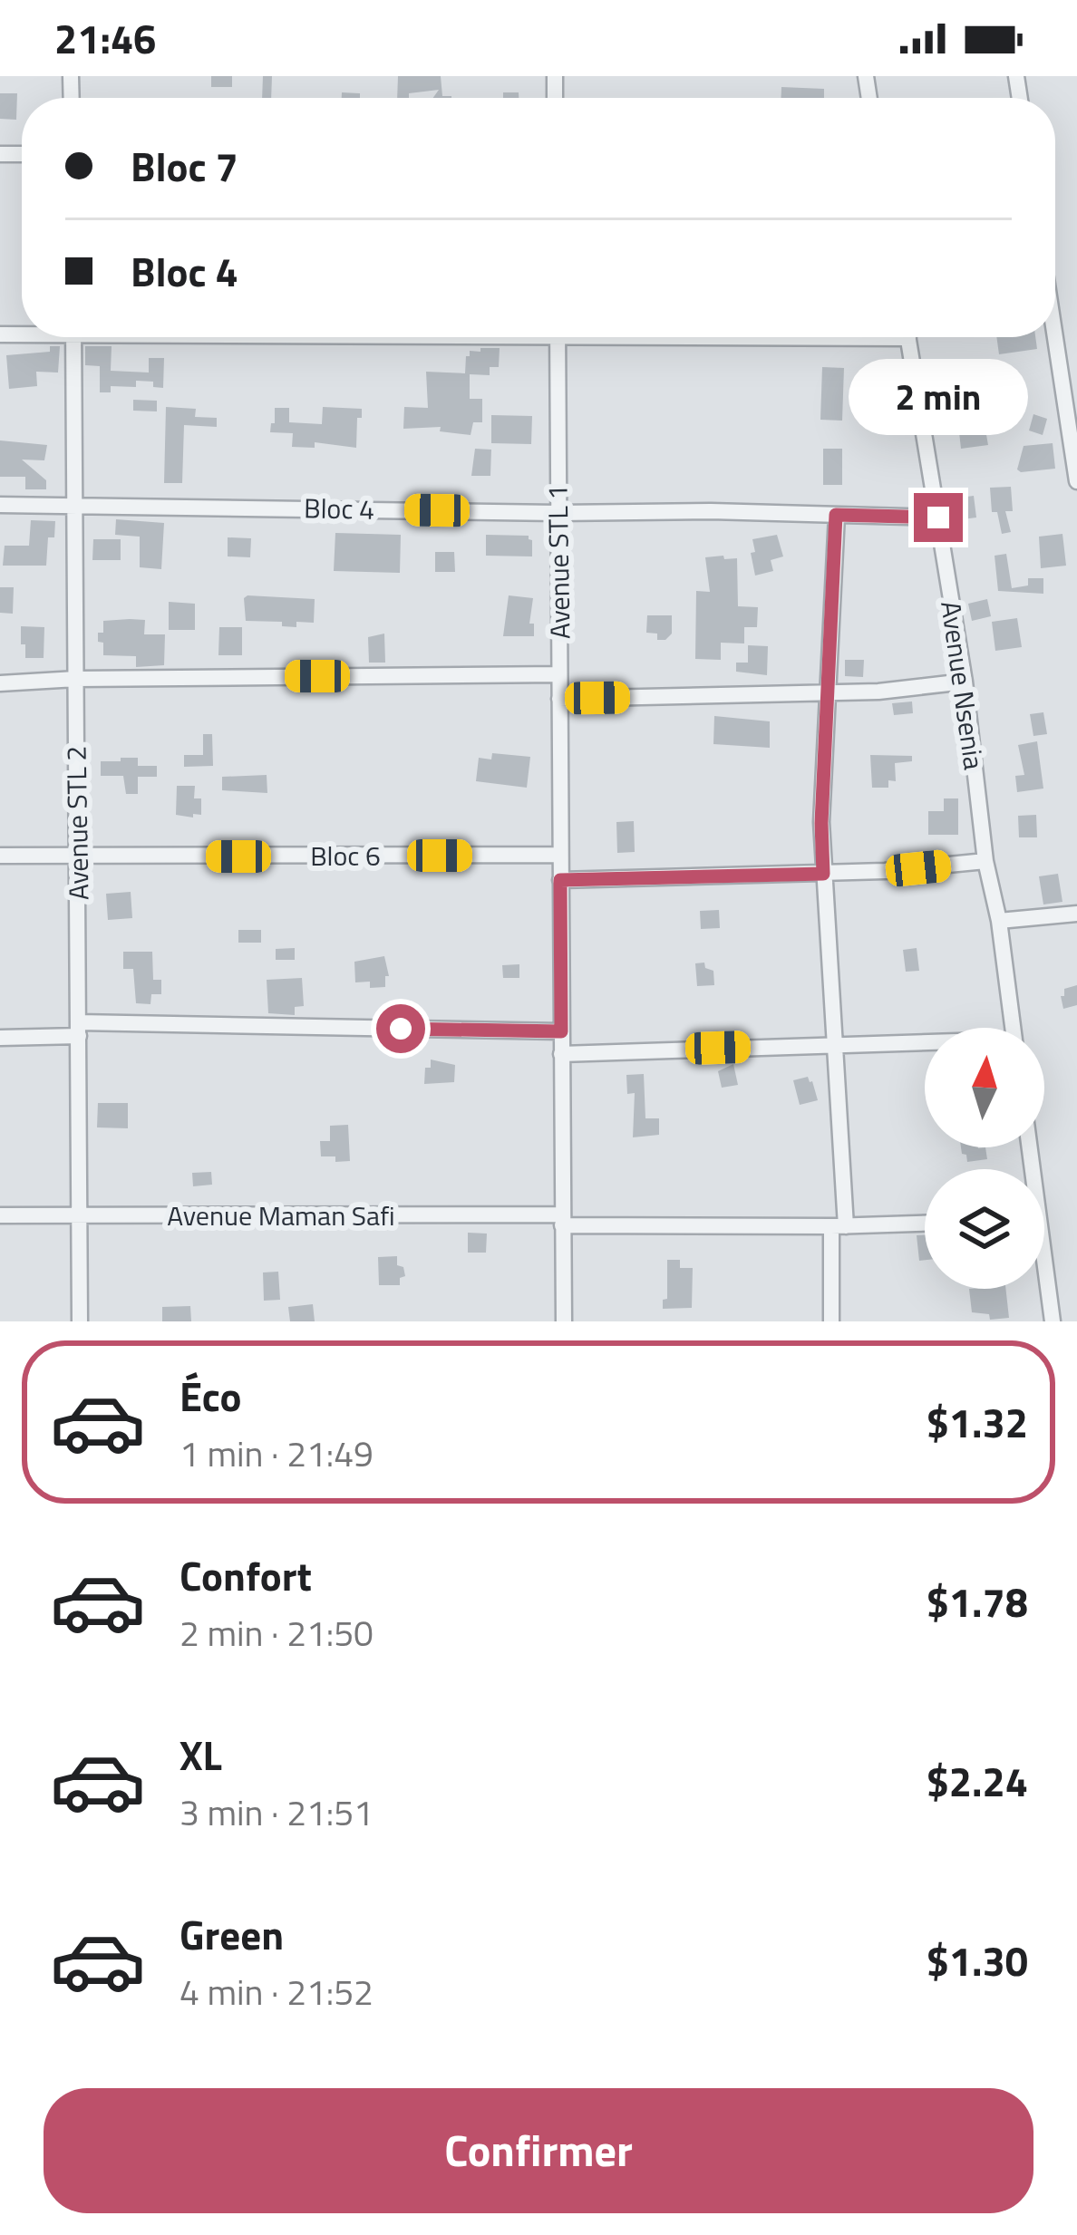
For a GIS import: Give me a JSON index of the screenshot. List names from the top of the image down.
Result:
{
  "streets": {
    "street": [
      "Bloc 4",
      "Avenue STL 1",
      "Avenue Nsenia",
      "Avenue STL 2",
      "Bloc 6",
      "Avenue Maman Safi"
    ]
  },
  "crossings": [
    ["Bloc 4", "Avenue STL 1"],
    ["Bloc 4", "Avenue Nsenia"],
    ["Bloc 4", "Avenue STL 2"],
    ["Avenue STL 1", "Bloc 6"],
    ["Avenue STL 1", "Avenue Maman Safi"],
    ["Avenue STL 2", "Bloc 6"],
    ["Avenue STL 2", "Avenue Maman Safi"]
  ],
  "north": "top",
  "page": {
    "status": "21:46",
    "banner": ["Bloc 7", "Bloc 4"],
    "bubble": "2 min",
    "list": [
      {
        "name": "Éco",
        "note": "1 min · 21:49",
        "value": "$1.32"
      },
      {
        "name": "Confort",
        "note": "2 min · 21:50",
        "value": "$1.78"
      },
      {
        "name": "XL",
        "note": "3 min · 21:51",
        "value": "$2.24"
      },
      {
        "name": "Green",
        "note": "4 min · 21:52",
        "value": "$1.30"
      }
    ],
    "buttons": "Confirmer"
  }
}
